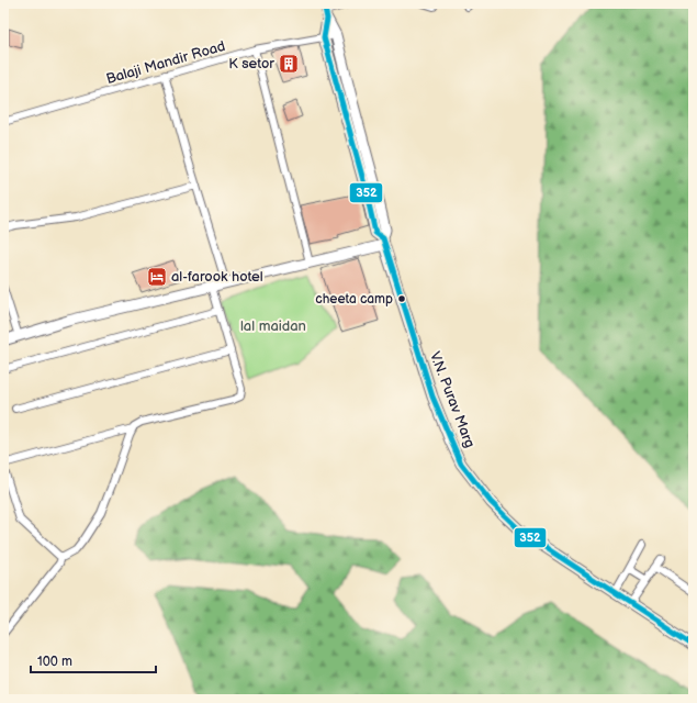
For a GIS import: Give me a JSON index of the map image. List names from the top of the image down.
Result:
{
  "streets": {
    "street": ["Balaji Mandir Road", "V.N. Purav Marg"]
  },
  "crossings": [
    ["Balaji Mandir Road", "V.N. Purav Marg"]
  ],
  "parks": ["lal maidan"],
  "places": {
    "building": ["K setor"],
    "hotel": ["al-farook hotel"],
    "other": ["cheeta camp"]
  },
  "lines": ["transit line 352"],
  "scale_bar": "100 m"
}
